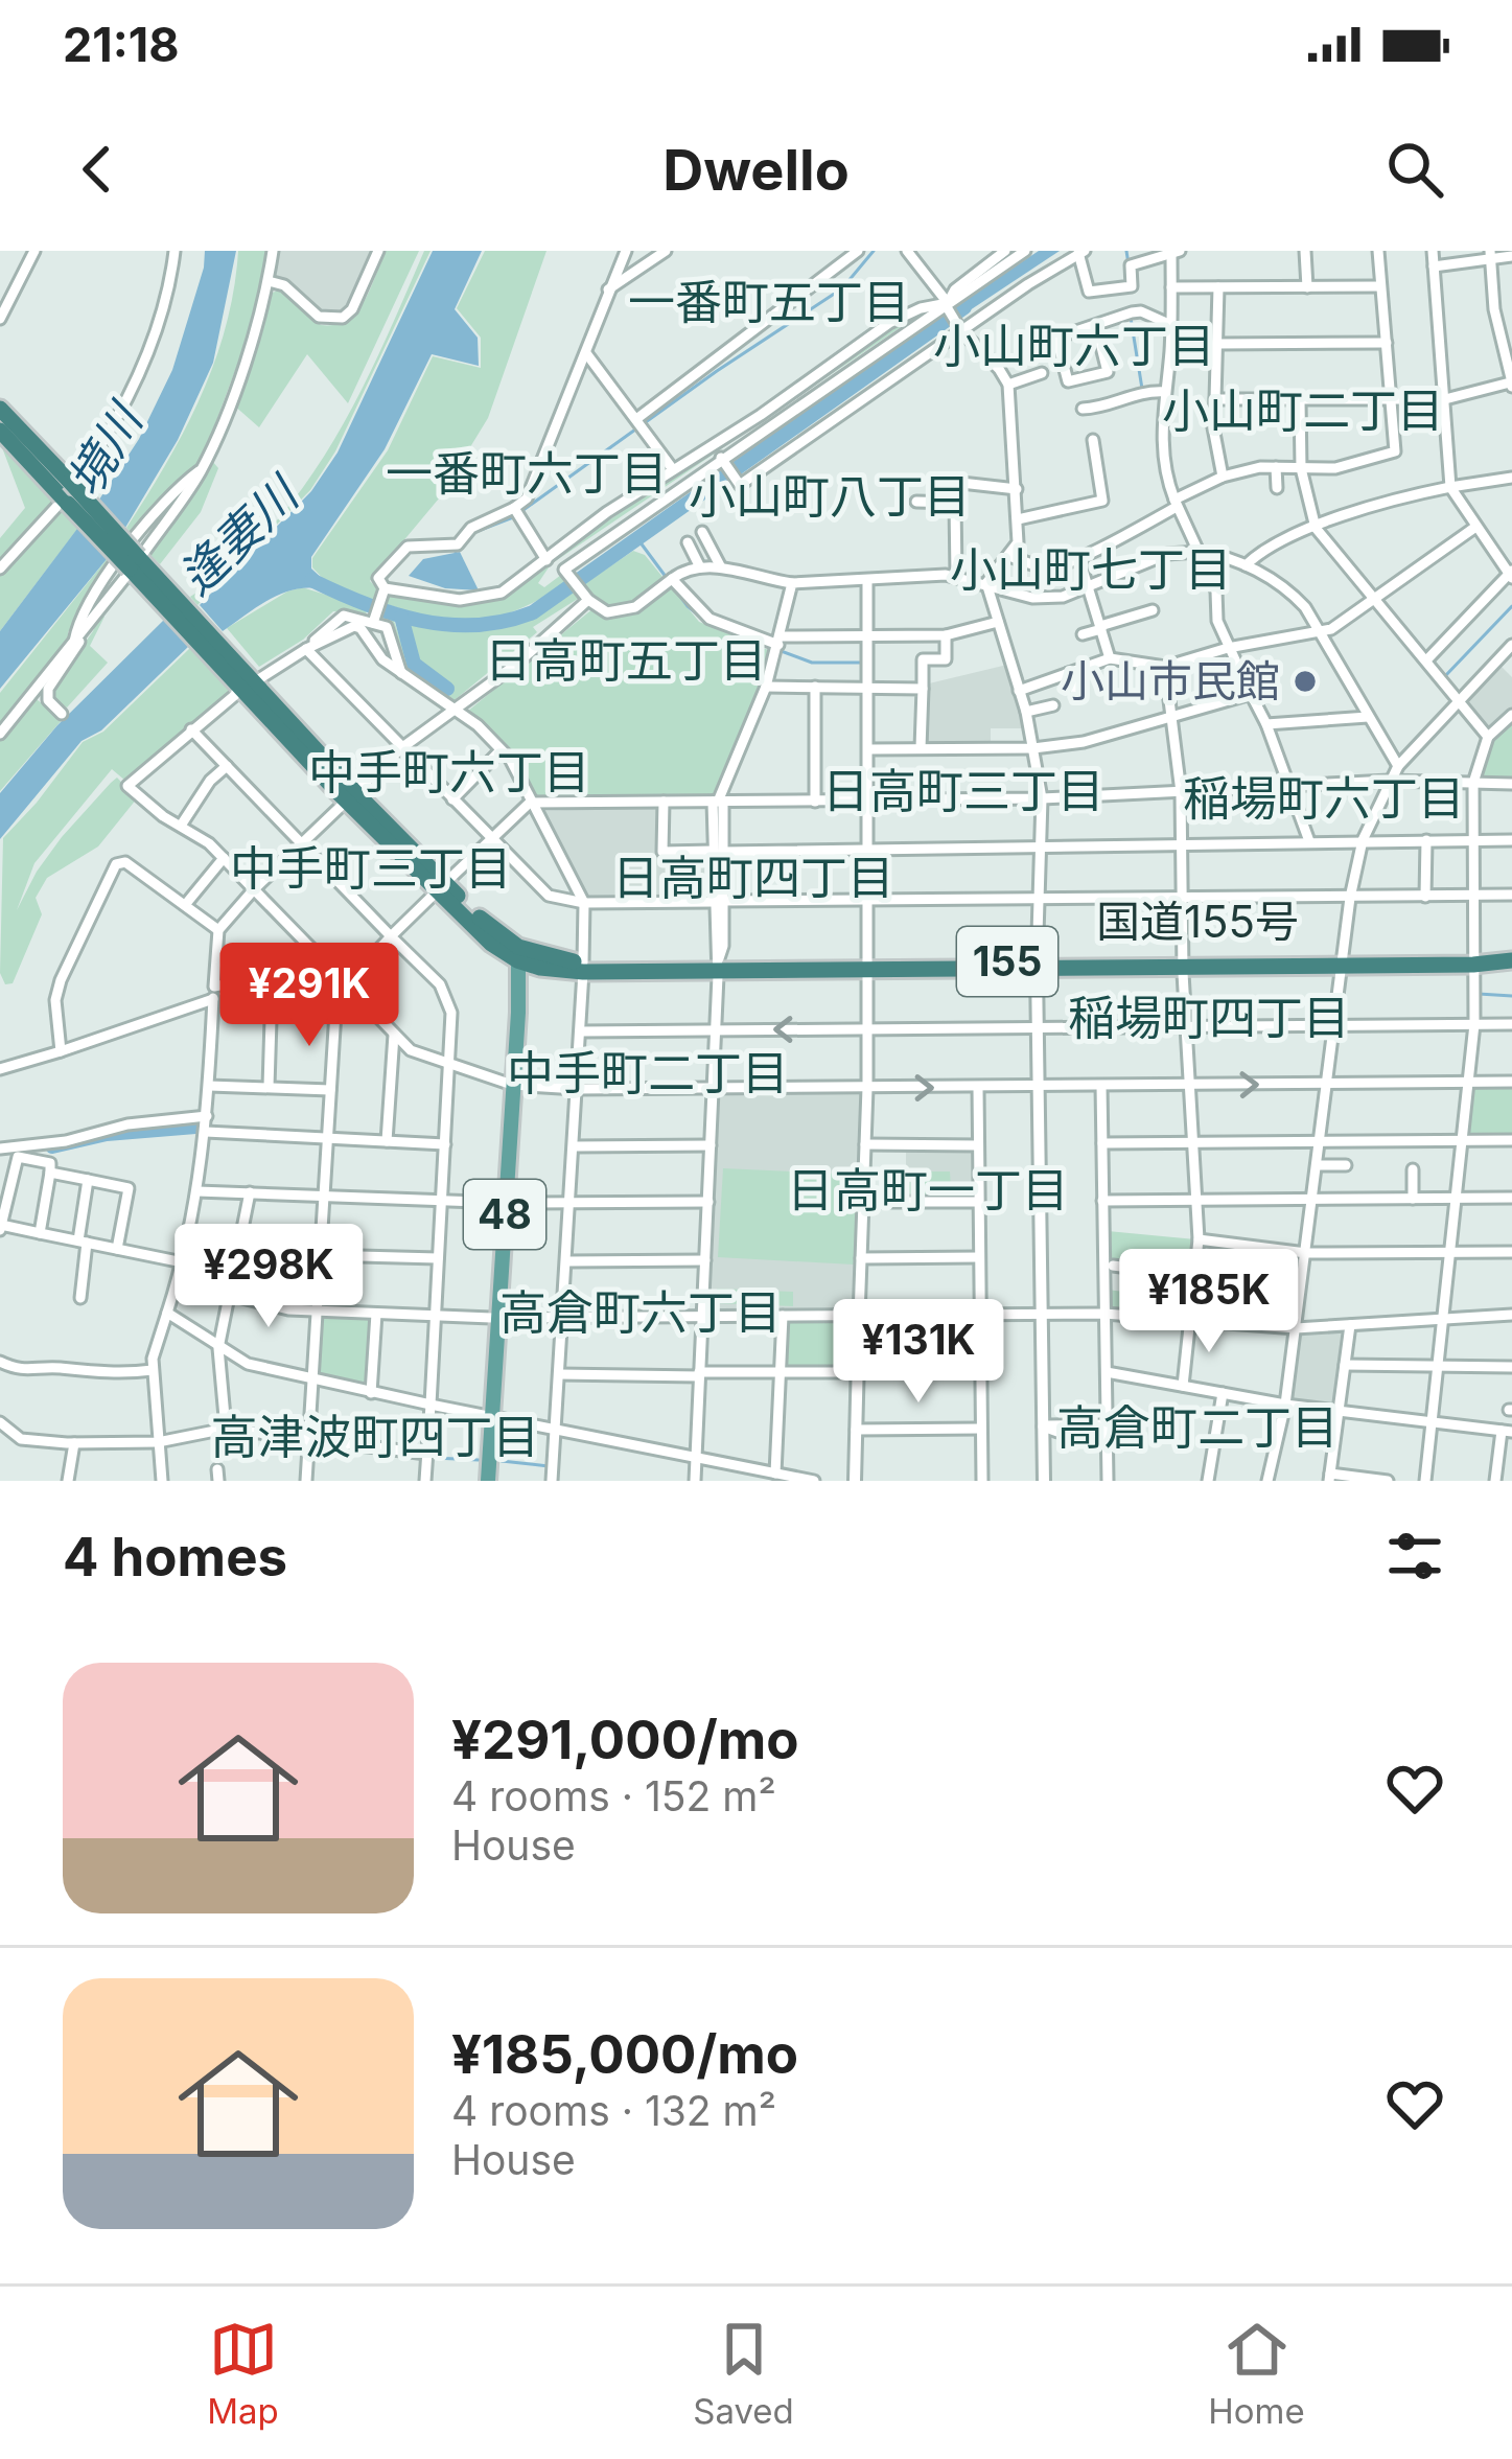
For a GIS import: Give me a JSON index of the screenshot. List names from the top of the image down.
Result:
{
  "streets": {
    "highway": ["国道155号", "155"],
    "main road": ["48"]
  },
  "crossings": [
    ["国道155号", "48"]
  ],
  "districts": [
    "一番町五丁目",
    "小山町六丁目",
    "小山町二丁目",
    "一番町六丁目",
    "小山町八丁目",
    "小山町七丁目",
    "日高町五丁目",
    "中手町六丁目",
    "日高町三丁目",
    "稲場町六丁目",
    "中手町三丁目",
    "日高町四丁目",
    "稲場町四丁目",
    "中手町二丁目",
    "日高町一丁目",
    "高倉町六丁目",
    "高倉町二丁目",
    "高津波町四丁目"
  ],
  "water": ["境川", "逢妻川"],
  "places": ["小山市民館"],
  "page": {
    "status": "21:18",
    "header": "Dwello",
    "price": [
      "¥291K",
      "¥298K",
      "¥185K",
      "¥131K"
    ],
    "heading": "4 homes",
    "list": [
      {
        "name": "¥291,000/mo",
        "note": "4 rooms · 152 m² · House"
      },
      {
        "name": "¥185,000/mo",
        "note": "4 rooms · 132 m² · House"
      }
    ],
    "tabs": ["Map", "Saved", "Home"]
  }
}
